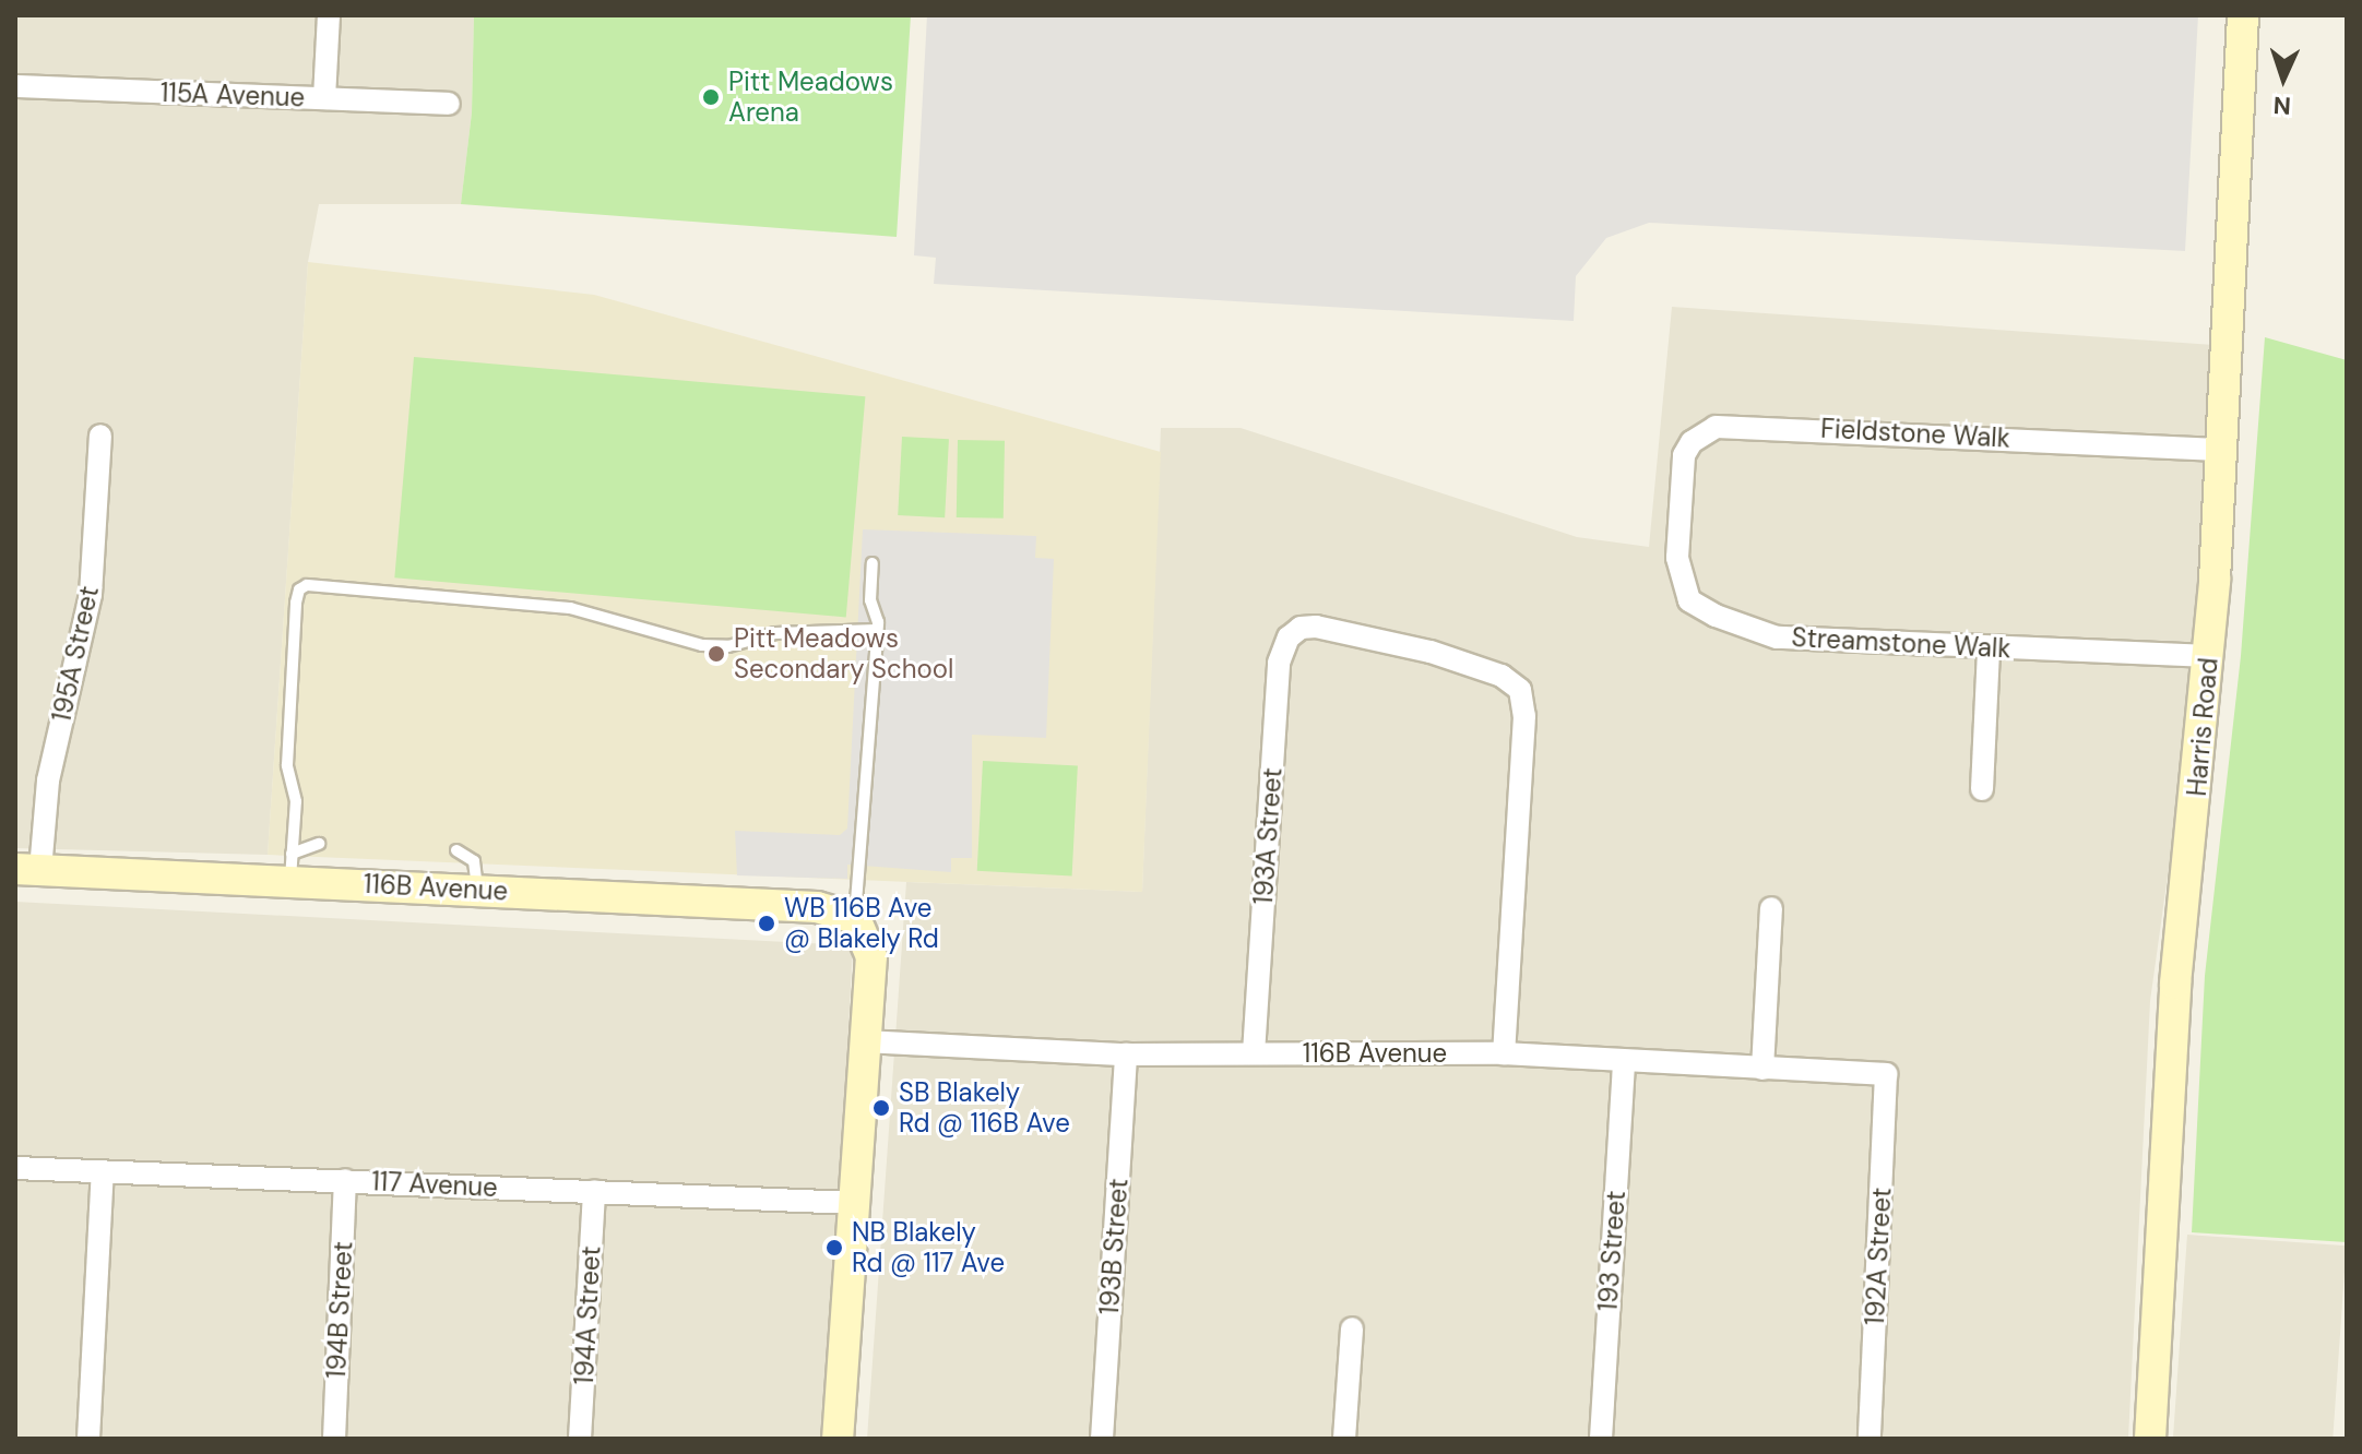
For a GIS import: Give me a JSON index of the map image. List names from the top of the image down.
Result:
{
  "streets": {
    "main road": ["Harris Road", "116B Avenue"],
    "street": [
      "115A Avenue",
      "Fieldstone Walk",
      "Streamstone Walk",
      "195A Street",
      "193A Street",
      "117 Avenue",
      "193B Street",
      "193 Street",
      "192A Street",
      "194B Street",
      "194A Street"
    ]
  },
  "crossings": [
    ["Fieldstone Walk", "Streamstone Walk"],
    ["Fieldstone Walk", "Harris Road"],
    ["Streamstone Walk", "Harris Road"],
    ["195A Street", "116B Avenue"],
    ["193A Street", "116B Avenue"],
    ["116B Avenue", "193B Street"],
    ["116B Avenue", "193 Street"],
    ["116B Avenue", "192A Street"],
    ["117 Avenue", "194B Street"],
    ["117 Avenue", "194A Street"]
  ],
  "places": [
    "Pitt Meadows Arena",
    "Pitt Meadows Secondary School",
    "WB 116B Ave @ Blakely Rd",
    "SB Blakely Rd @ 116B Ave",
    "NB Blakely Rd @ 117 Ave"
  ],
  "north": "bottom"
}
